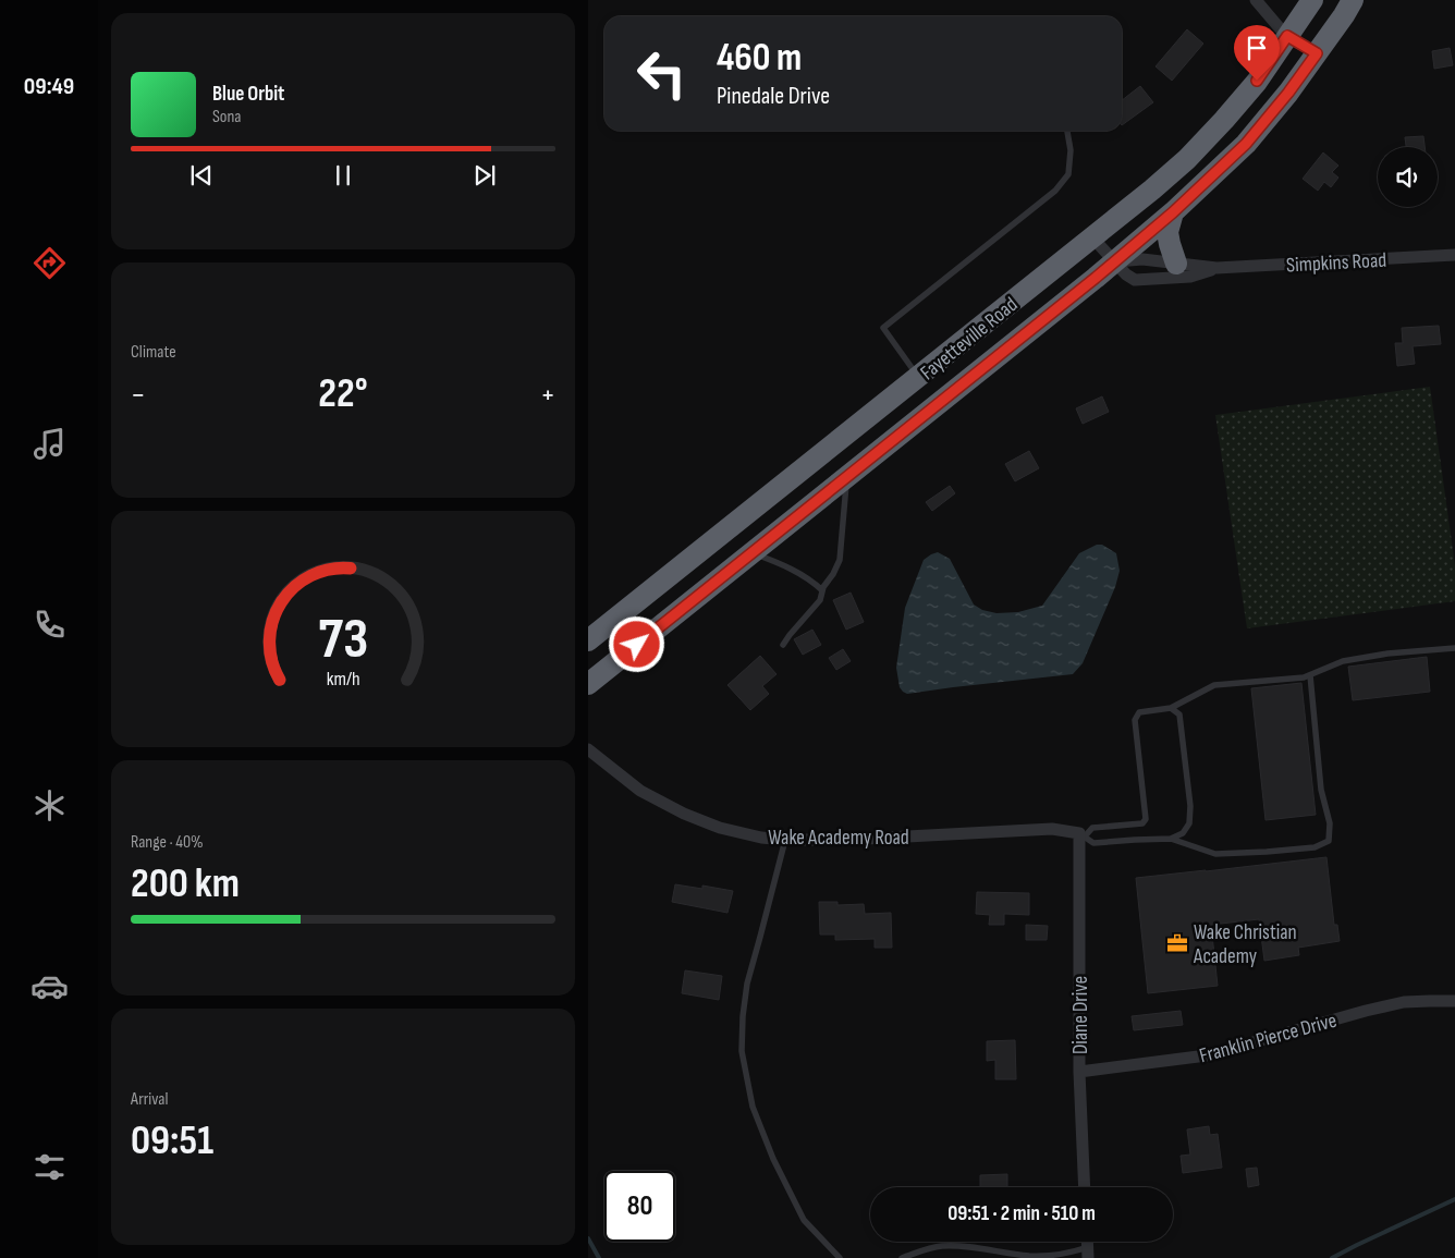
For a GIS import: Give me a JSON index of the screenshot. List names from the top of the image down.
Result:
{
  "streets": {
    "highway": ["Fayetteville Road"],
    "street": [
      "Simpkins Road",
      "Wake Academy Road",
      "Diane Drive",
      "Franklin Pierce Drive"
    ]
  },
  "crossings": [
    ["Simpkins Road", "Fayetteville Road"],
    ["Wake Academy Road", "Diane Drive"],
    ["Diane Drive", "Franklin Pierce Drive"]
  ],
  "places": {
    "office": ["Wake Christian Academy"]
  },
  "page": {
    "tabs": "09:49",
    "turn": ["460 m", "Pinedale Drive"],
    "song": ["Blue Orbit", "Sona"],
    "tile": [
      "Climate",
      ["Range · 40%", "200 km"],
      ["Arrival", "09:51"]
    ],
    "heat": ["−", "22°", "+"],
    "limit": "80",
    "trip": "09:51 · 2 min · 510 m",
    "gauge": ["73", "km/h"]
  }
}
